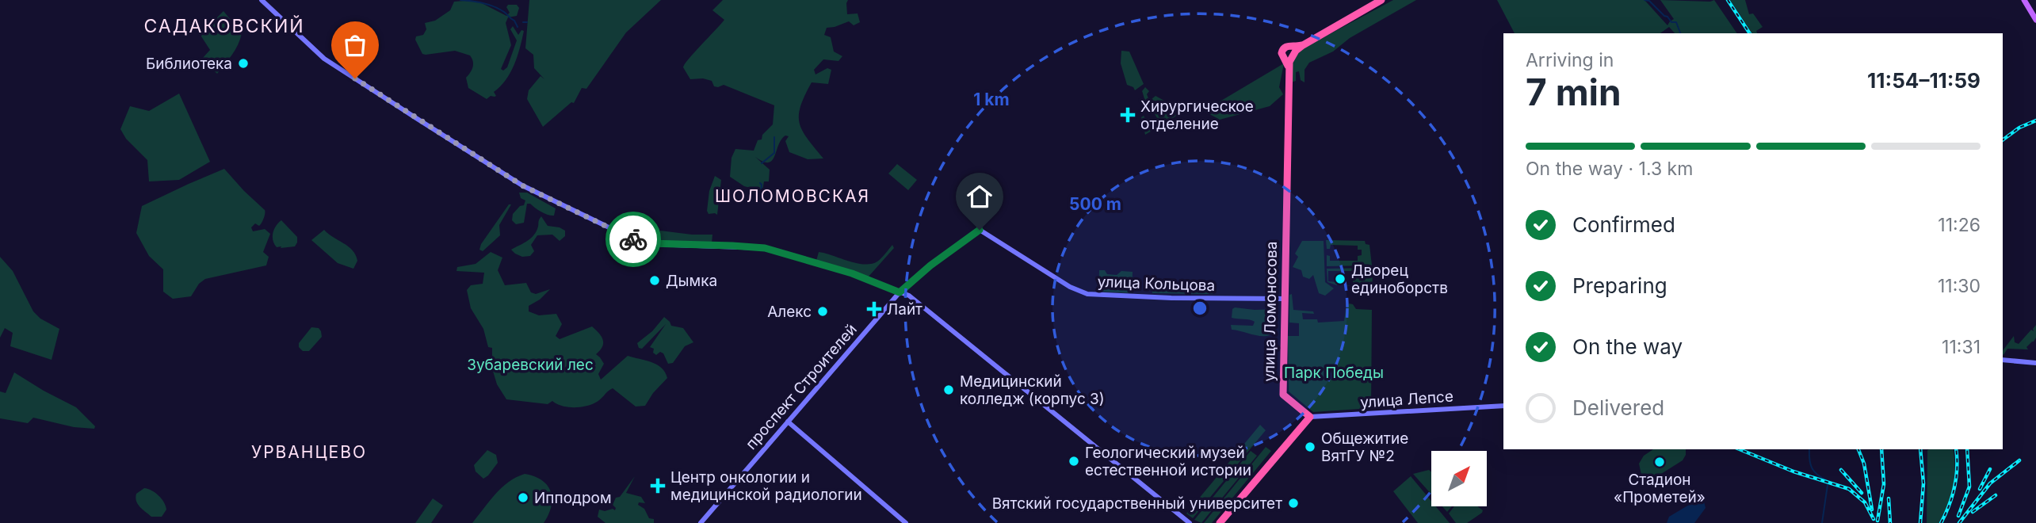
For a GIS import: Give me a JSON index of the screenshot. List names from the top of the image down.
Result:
{
  "streets": {
    "highway": ["улица Ломоносова"],
    "main road": ["улица Кольцова", "проспект Строителей", "улица Лепсе"]
  },
  "crossings": [
    ["улица Кольцова", "улица Ломоносова"],
    ["улица Кольцова", "проспект Строителей"],
    ["улица Ломоносова", "улица Лепсе"]
  ],
  "districts": ["САДАКОВСКИЙ", "ШОЛОМОВСКАЯ", "УРВАНЦЕВО"],
  "parks": ["Зубаревский лес", "Парк Победы"],
  "places": {
    "other": [
      "Библиотека",
      "Дворец единоборств",
      "Дымка",
      "Алекс",
      "Медицинский колледж (корпус 3)",
      "Общежитие ВятГУ №2",
      "Геологический музей естественной истории",
      "Стадион «Прометей»",
      "Ипподром",
      "Вятский государственный университет"
    ],
    "health": ["Хирургическое отделение", "Лайт", "Центр онкологии и медицинской радиологии"]
  },
  "north": "top right",
  "page": {
    "heading": ["7 min", "Arriving in", "11:54–11:59"],
    "bar": "On the way · 1.3 km",
    "list": [
      ["Confirmed", "11:26"],
      ["Preparing", "11:30"],
      ["On the way", "11:31"],
      "Delivered"
    ]
  },
  "rings": ["1 km", "500 m"]
}
